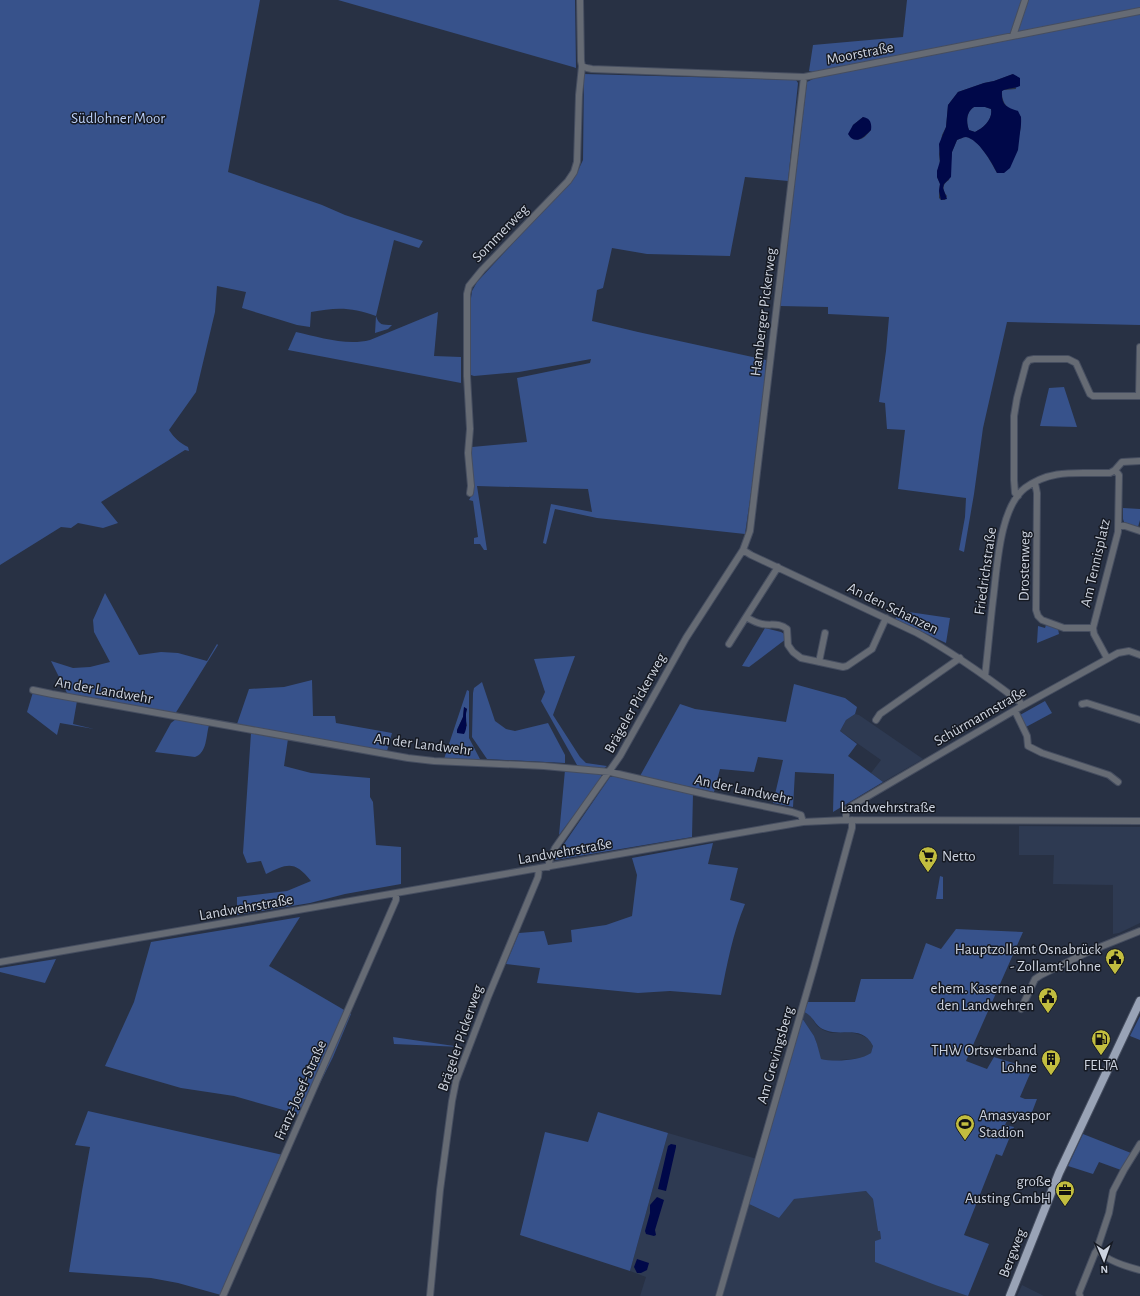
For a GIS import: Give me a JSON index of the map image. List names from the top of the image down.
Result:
{
  "streets": {
    "main road": ["Bergweg"],
    "street": [
      "Moorstraße",
      "Sommerweg",
      "Hamberger Pickerweg",
      "Am Tennisplatz",
      "Drostenweg",
      "Friedrichstraße",
      "An den Schanzen",
      "An der Landwehr",
      "Brägeler Pickerweg",
      "Schürmannstraße",
      "Landwehrstraße",
      "Am Grevingsberg",
      "Franz-Josef-Straße"
    ]
  },
  "crossings": [
    ["Moorstraße", "Sommerweg"],
    ["Moorstraße", "Hamberger Pickerweg"],
    ["Hamberger Pickerweg", "An den Schanzen"],
    ["Hamberger Pickerweg", "Brägeler Pickerweg"],
    ["Am Tennisplatz", "Drostenweg"],
    ["Am Tennisplatz", "Schürmannstraße"],
    ["Friedrichstraße", "An den Schanzen"],
    ["An den Schanzen", "Brägeler Pickerweg"],
    ["An den Schanzen", "Schürmannstraße"],
    ["An der Landwehr", "Brägeler Pickerweg"],
    ["An der Landwehr", "Landwehrstraße"],
    ["Brägeler Pickerweg", "Landwehrstraße"],
    ["Schürmannstraße", "Landwehrstraße"],
    ["Landwehrstraße", "Am Grevingsberg"],
    ["Landwehrstraße", "Franz-Josef-Straße"]
  ],
  "parks": ["Südlohner Moor"],
  "places": {
    "supermarket": ["Netto"],
    "public building": ["Hauptzollamt Osnabrück - Zollamt Lohne", "ehem. Kaserne an den Landwehren"],
    "fuel station": ["FELTA"],
    "building": ["THW Ortsverband Lohne"],
    "sports": ["Amasyaspor Stadion"],
    "office": ["große Austing GmbH"]
  },
  "north": "bottom"
}
